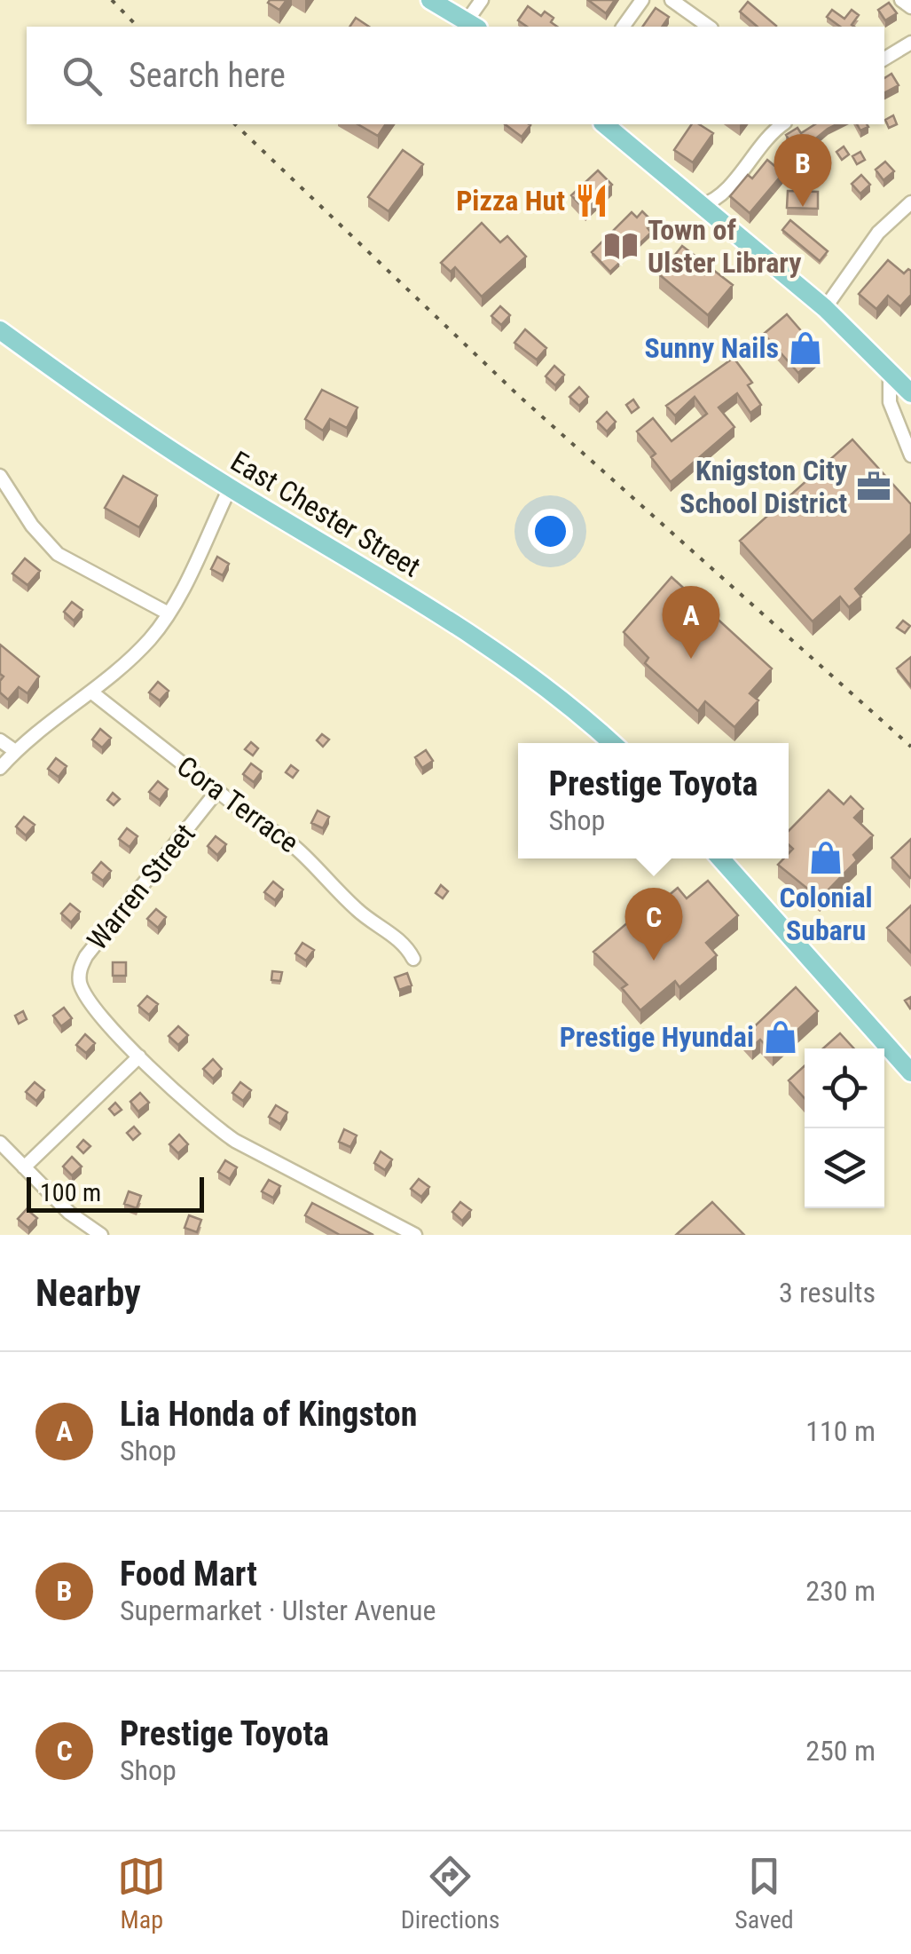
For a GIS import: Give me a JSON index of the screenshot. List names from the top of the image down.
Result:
{
  "streets": {
    "main road": ["East Chester Street"],
    "street": ["Cora Terrace", "Warren Street"]
  },
  "crossings": [
    ["Cora Terrace", "Warren Street"]
  ],
  "places": {
    "restaurant": ["Pizza Hut"],
    "library": ["Town of Ulster Library"],
    "shop": ["Sunny Nails", "Colonial Subaru", "Prestige Hyundai"],
    "office": ["Knigston City School District"]
  },
  "scale_bar": "100 m",
  "page": {
    "search": "Search here",
    "pins": ["B", "A", "C"],
    "popup": ["Prestige Toyota", "Shop"],
    "scale": "100 m",
    "heading": ["Nearby", "3 results"],
    "list": [
      {
        "mark": "A",
        "name": "Lia Honda of Kingston",
        "note": "Shop",
        "value": "110 m"
      },
      {
        "mark": "B",
        "name": "Food Mart",
        "note": "Supermarket · Ulster Avenue",
        "value": "230 m"
      },
      {
        "mark": "C",
        "name": "Prestige Toyota",
        "note": "Shop",
        "value": "250 m"
      }
    ],
    "nav": ["Map", "Directions", "Saved"]
  }
}
